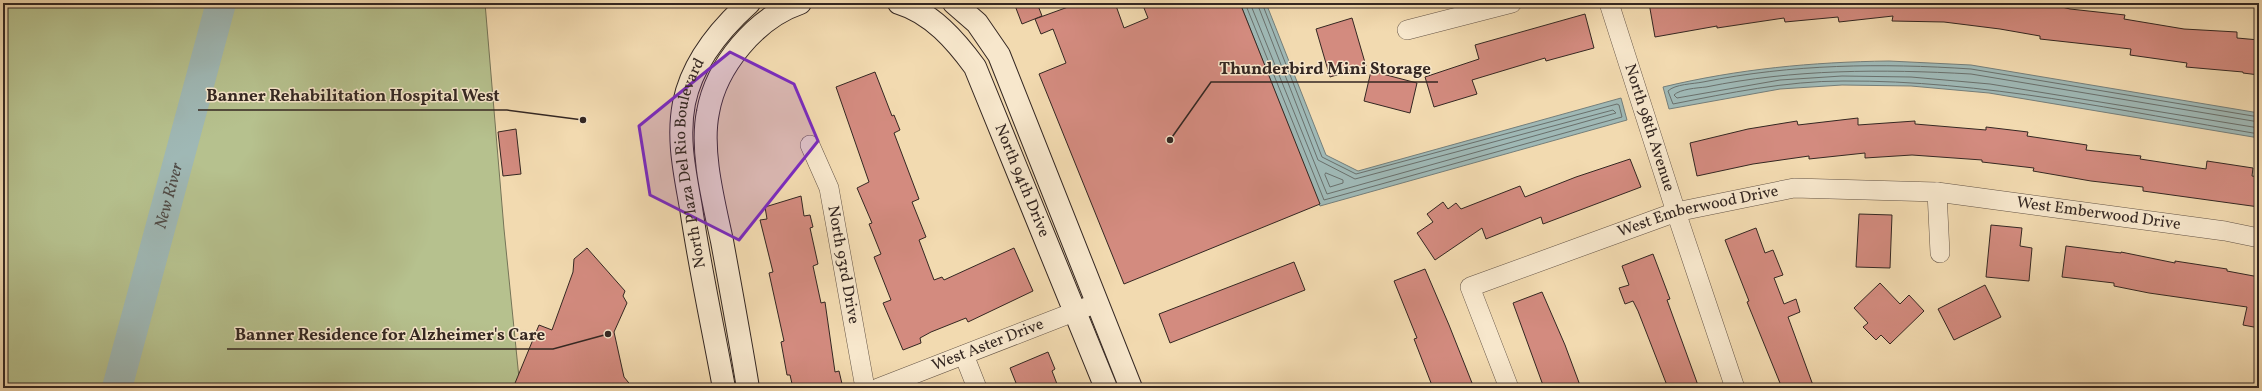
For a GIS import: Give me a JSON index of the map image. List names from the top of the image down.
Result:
{
  "streets": {
    "street": [
      "North 98th Avenue",
      "North Plaza Del Rio Boulevard",
      "North 94th Drive",
      "West Emberwood Drive",
      "North 93rd Drive",
      "West Aster Drive"
    ]
  },
  "crossings": [
    ["North 98th Avenue", "West Emberwood Drive"],
    ["North 94th Drive", "West Aster Drive"]
  ],
  "water": ["New River"],
  "places": ["Banner Rehabilitation Hospital West", "Thunderbird Mini Storage", "Banner Residence for Alzheimer's Care"]
}
